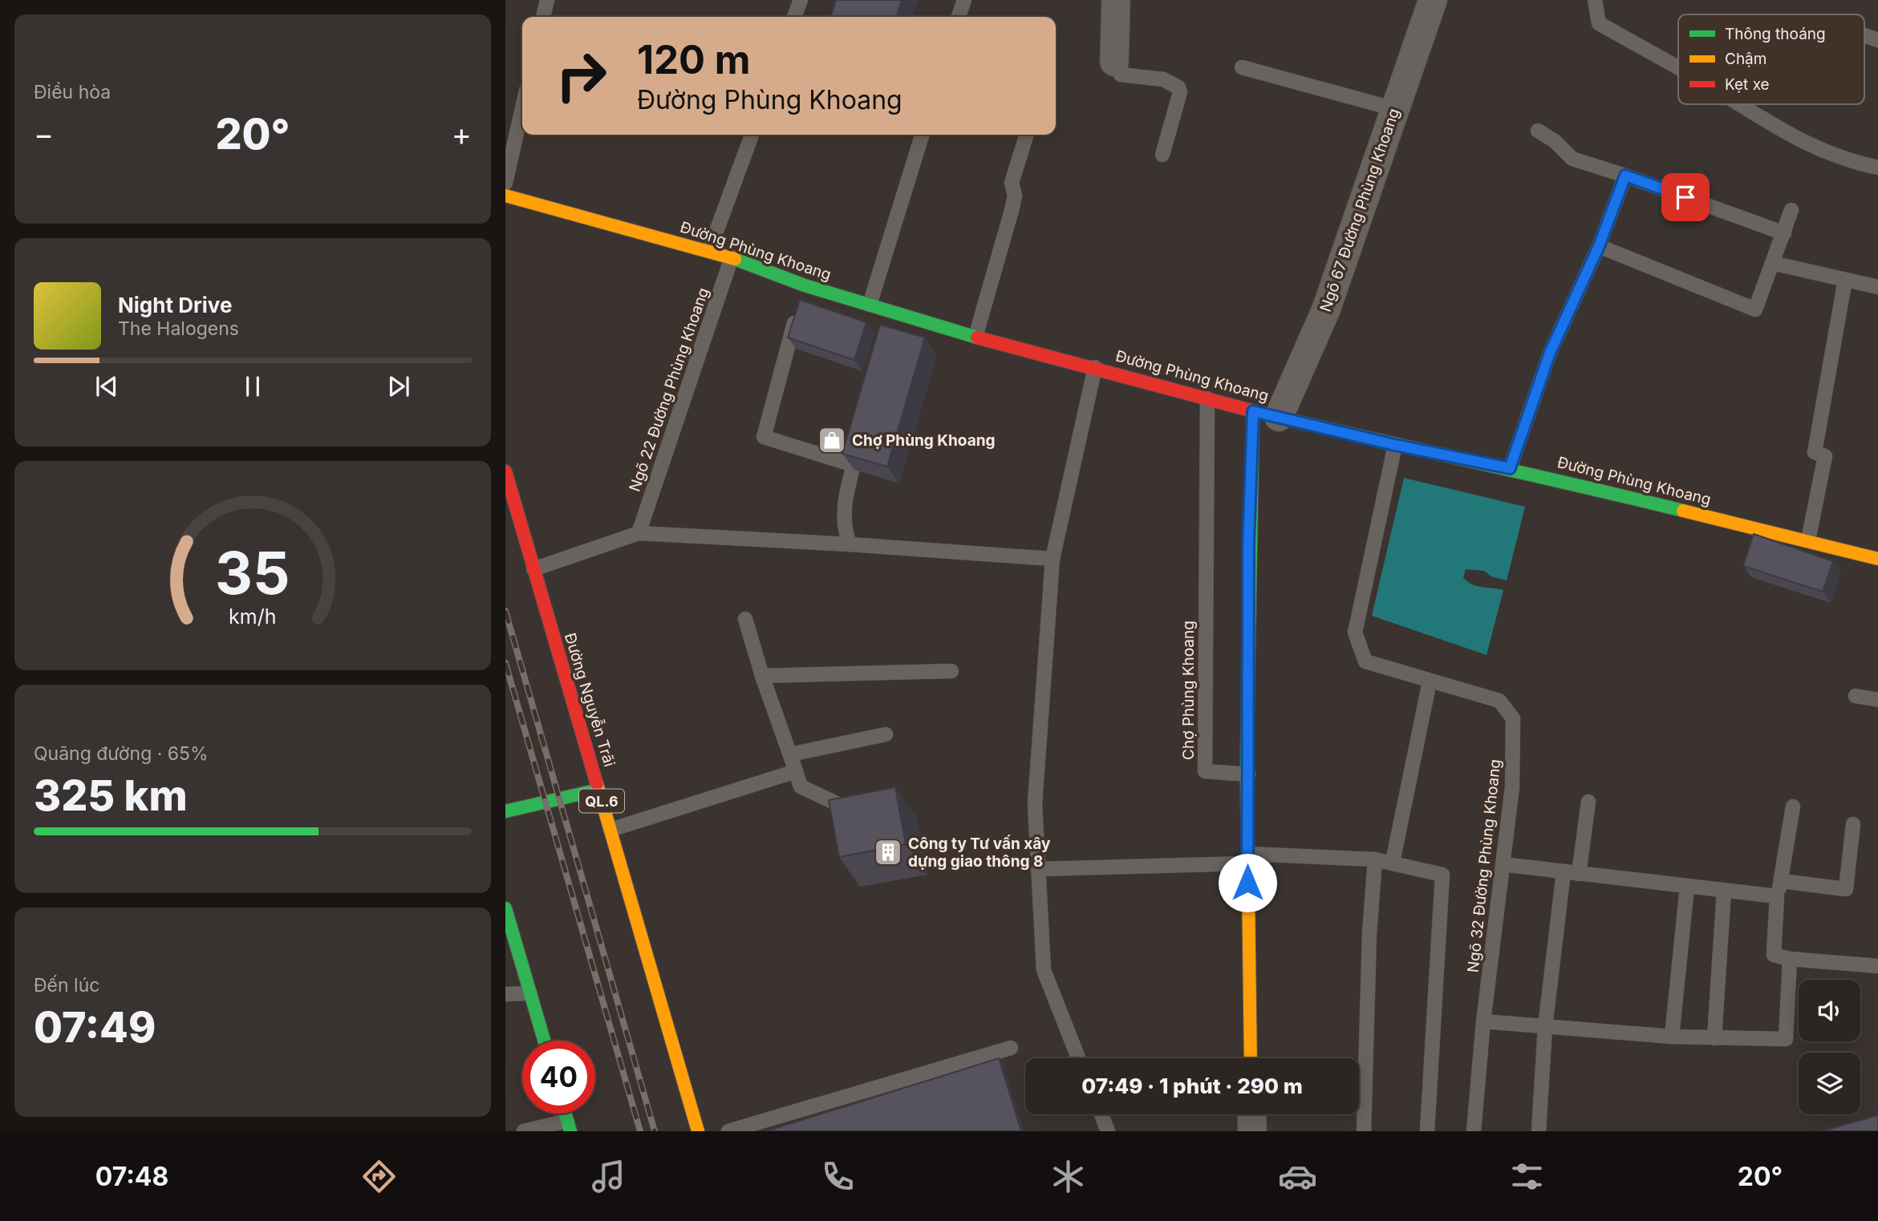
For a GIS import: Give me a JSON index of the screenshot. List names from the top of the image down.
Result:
{
  "streets": {
    "main road": ["Đường Phùng Khoang", "Đường Nguyễn Trãi", "QL.6"],
    "street": ["Ngõ 67 Đường Phùng Khoang"],
    "lane": ["Ngõ 22 Đường Phùng Khoang", "Chợ Phùng Khoang", "Ngõ 32 Đường Phùng Khoang"]
  },
  "crossings": [
    ["Ngõ 67 Đường Phùng Khoang", "Đường Phùng Khoang"],
    ["Đường Phùng Khoang", "Ngõ 22 Đường Phùng Khoang"],
    ["Đường Phùng Khoang", "Chợ Phùng Khoang"],
    ["Đường Phùng Khoang", "Ngõ 32 Đường Phùng Khoang"]
  ],
  "places": {
    "shop": ["Chợ Phùng Khoang"],
    "building": ["Công ty Tư vấn xây dựng giao thông 8"]
  },
  "legend": ["Thông thoáng", "Chậm", "Kẹt xe"],
  "page": {
    "tile": [
      "Điều hòa",
      ["Quãng đường · 65%", "325 km"],
      ["Đến lúc", "07:49"]
    ],
    "turn": ["120 m", "Đường Phùng Khoang"],
    "heat": ["−", "20°", "+"],
    "song": ["Night Drive", "The Halogens"],
    "limit": "40",
    "trip": "07:49 · 1 phút · 290 m",
    "tabs": ["07:48", "20°"],
    "gauge": ["35", "km/h"]
  }
}
